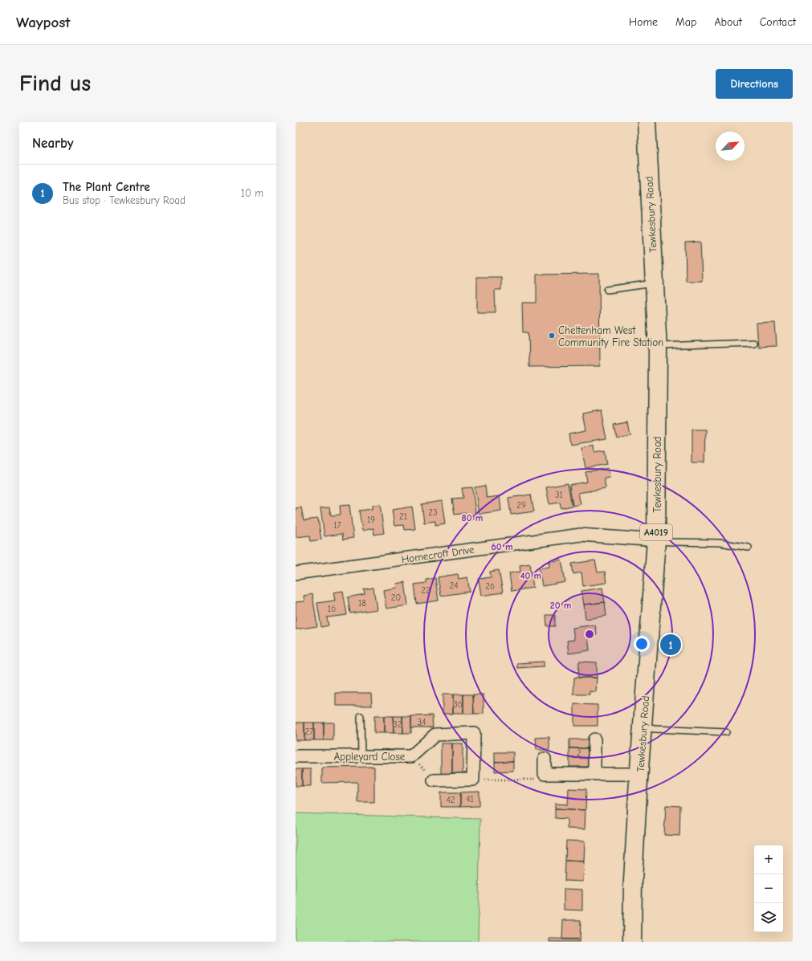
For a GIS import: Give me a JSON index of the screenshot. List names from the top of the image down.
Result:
{
  "streets": {
    "highway": ["Tewkesbury Road", "A4019"],
    "street": ["Homecroft Drive", "Appleyard Close"]
  },
  "crossings": [
    ["Tewkesbury Road", "Homecroft Drive"]
  ],
  "places": ["Cheltenham West Community Fire Station"],
  "house_numbers": [
    "31",
    "29",
    "23",
    "21",
    "19",
    "17",
    "24",
    "26",
    "22",
    "20",
    "18",
    "16",
    "36",
    "34",
    "32",
    "27",
    "2",
    "41",
    "42"
  ],
  "north": "top right",
  "page": {
    "header": "Waypost",
    "nav": [
      "Home",
      "Map",
      "About",
      "Contact"
    ],
    "buttons": "Directions",
    "title": "Find us",
    "heading": "Nearby",
    "list": [
      {
        "mark": "1",
        "name": "The Plant Centre",
        "note": "Bus stop · Tewkesbury Road",
        "value": "10 m"
      }
    ],
    "pins": "1",
    "map_buttons": ["+", "−"]
  },
  "rings": [
    "80 m",
    "60 m",
    "40 m",
    "20 m"
  ]
}
